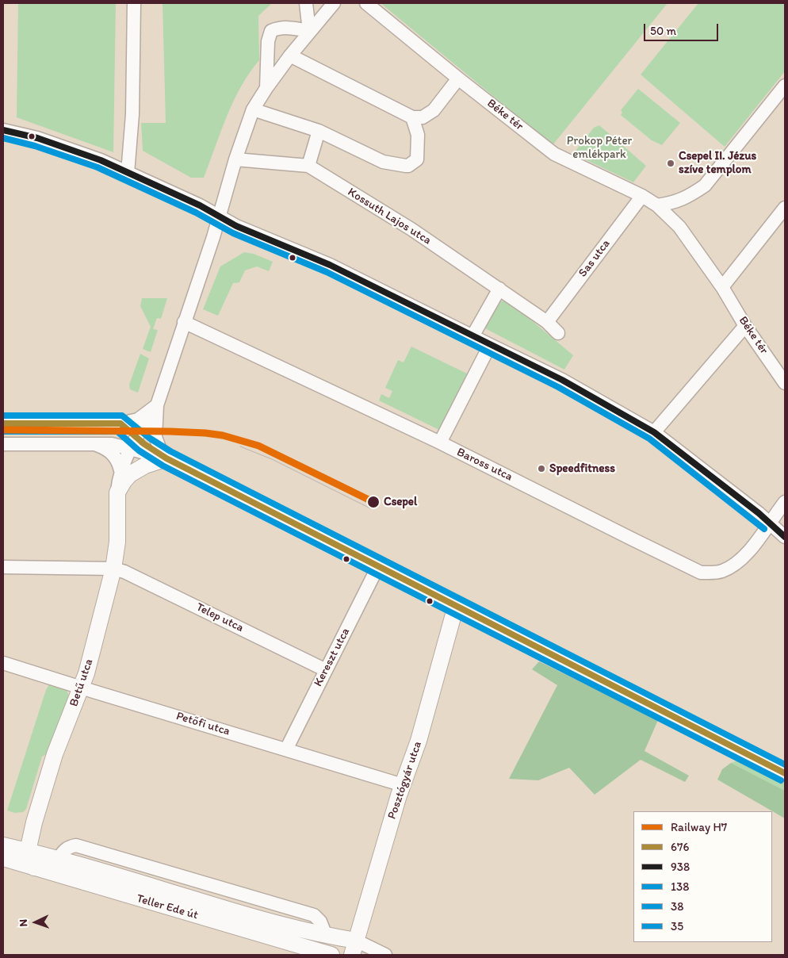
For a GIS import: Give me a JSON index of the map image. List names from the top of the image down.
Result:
{
  "streets": {
    "main road": ["Betű utca", "Posztógyár utca", "Teller Ede út"],
    "street": [
      "Béke tér",
      "Kossuth Lajos utca",
      "Sas utca",
      "Baross utca",
      "Telep utca",
      "Kereszt utca",
      "Petőfi utca"
    ]
  },
  "crossings": [
    ["Béke tér", "Sas utca"],
    ["Kossuth Lajos utca", "Sas utca"],
    ["Telep utca", "Kereszt utca"],
    ["Telep utca", "Betű utca"],
    ["Kereszt utca", "Petőfi utca"],
    ["Betű utca", "Petőfi utca"],
    ["Betű utca", "Teller Ede út"],
    ["Petőfi utca", "Posztógyár utca"],
    ["Posztógyár utca", "Teller Ede út"]
  ],
  "parks": ["Prokop Péter emlékpark"],
  "places": ["Csepel II. Jézus szíve templom", "Speedfitness", "Csepel"],
  "lines": [
    "transit line 938",
    "transit line 35",
    "transit line 38",
    "transit line 676",
    "rail line H7",
    "transit line 138"
  ],
  "legend": [
    "Railway H7",
    "676",
    "938",
    "138",
    "38",
    "35"
  ],
  "scale_bar": "50 m",
  "north": "left"
}
